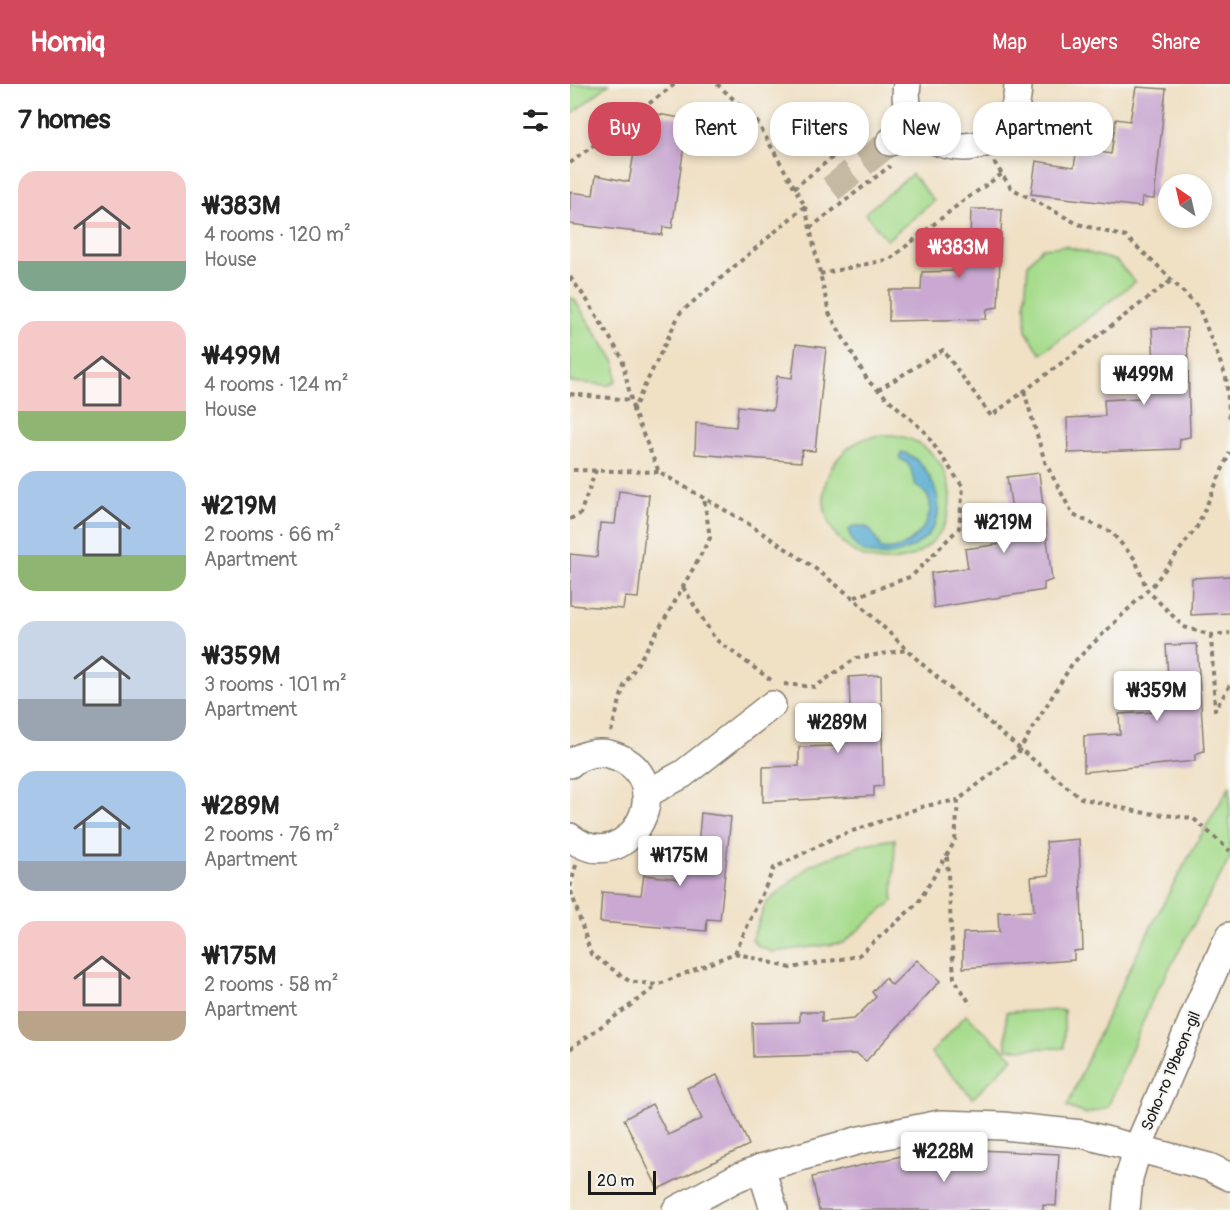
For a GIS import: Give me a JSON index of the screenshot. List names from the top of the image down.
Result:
{
  "streets": {
    "street": ["Soho-ro 19beon-gil"]
  },
  "scale_bar": "20 m",
  "north": "top left",
  "page": {
    "header": "Homiq",
    "nav": ["Map", "Layers", "Share"],
    "heading": "7 homes",
    "chip": [
      "Buy",
      "Rent",
      "Filters",
      "New",
      "Apartment"
    ],
    "list": [
      {
        "name": "₩383M",
        "note": "4 rooms · 120 m² · House"
      },
      {
        "name": "₩499M",
        "note": "4 rooms · 124 m² · House"
      },
      {
        "name": "₩219M",
        "note": "2 rooms · 66 m² · Apartment"
      },
      {
        "name": "₩359M",
        "note": "3 rooms · 101 m² · Apartment"
      },
      {
        "name": "₩289M",
        "note": "2 rooms · 76 m² · Apartment"
      },
      {
        "name": "₩175M",
        "note": "2 rooms · 58 m² · Apartment"
      }
    ],
    "price": [
      "₩383M",
      "₩499M",
      "₩219M",
      "₩359M",
      "₩289M",
      "₩175M",
      "₩228M"
    ],
    "scale": "20 m"
  }
}
